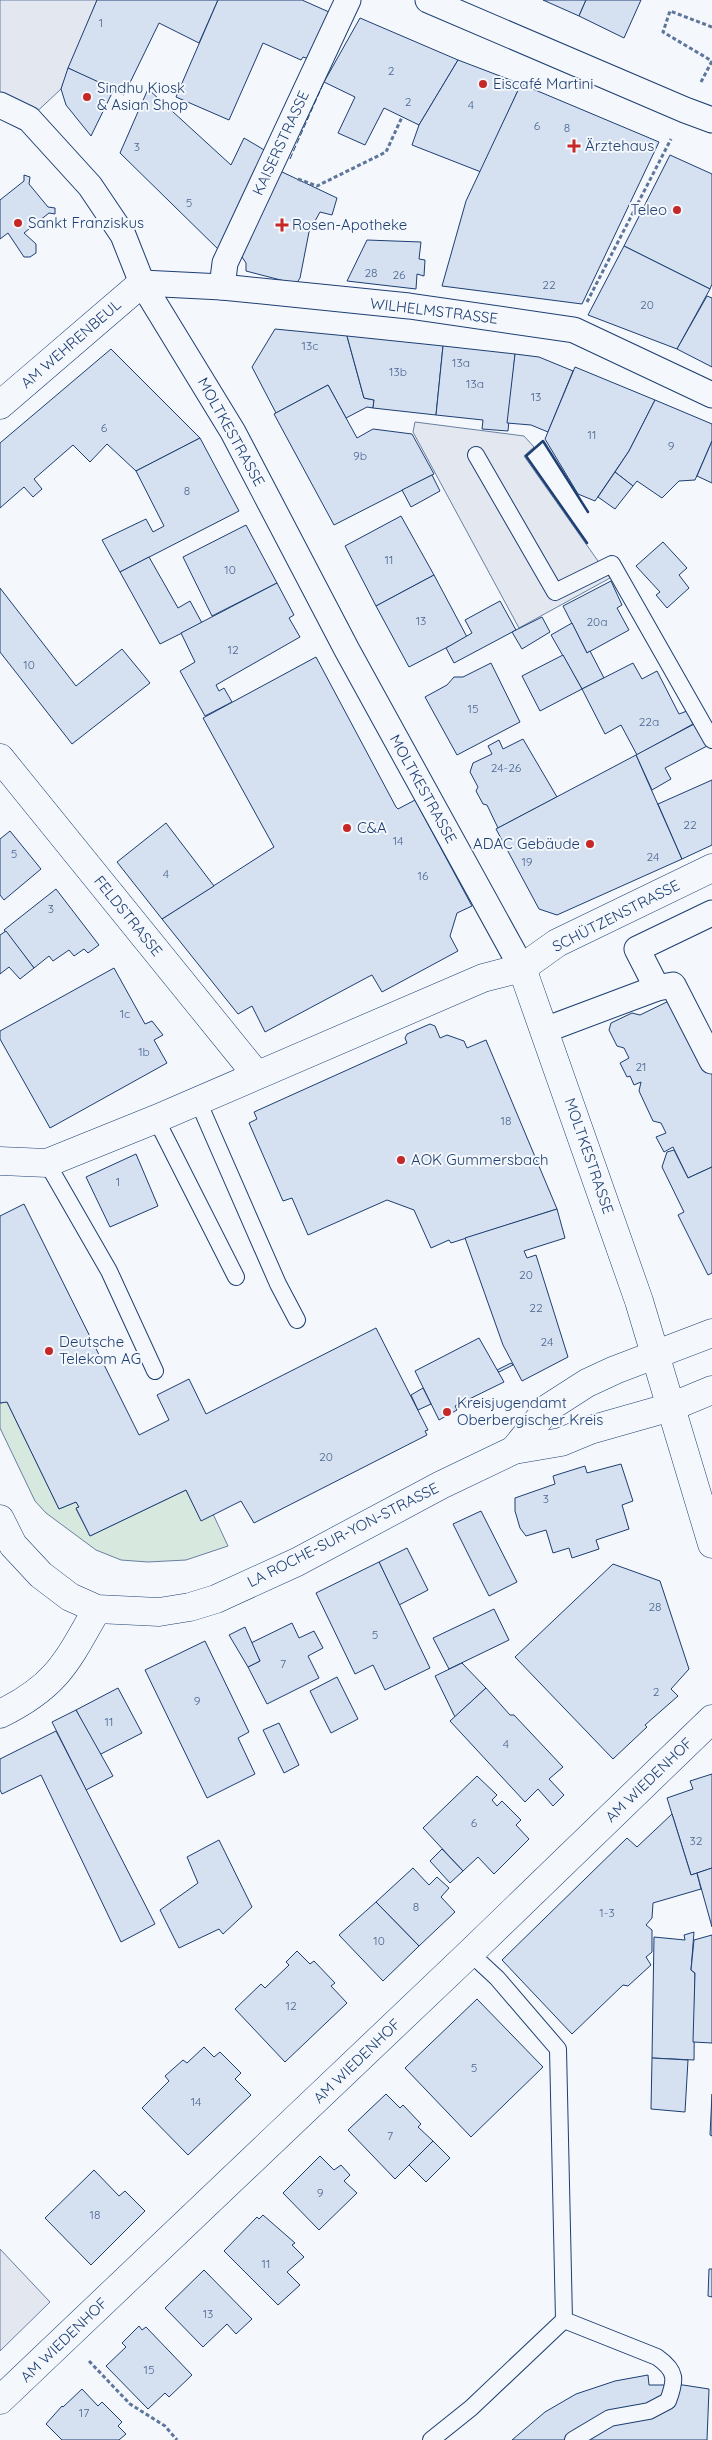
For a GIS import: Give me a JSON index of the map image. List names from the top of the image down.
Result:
{
  "streets": {
    "street": [
      "KAISERSTRASSE",
      "WILHELMSTRASSE",
      "AM WEHRENBEUL",
      "MOLTKESTRASSE",
      "FELDSTRASSE",
      "SCHÜTZENSTRASSE",
      "LA ROCHE-SUR-YON-STRASSE",
      "AM WIEDENHOF"
    ]
  },
  "crossings": [
    ["KAISERSTRASSE", "WILHELMSTRASSE"],
    ["WILHELMSTRASSE", "AM WEHRENBEUL"],
    ["WILHELMSTRASSE", "MOLTKESTRASSE"],
    ["AM WEHRENBEUL", "MOLTKESTRASSE"],
    ["MOLTKESTRASSE", "SCHÜTZENSTRASSE"],
    ["MOLTKESTRASSE", "LA ROCHE-SUR-YON-STRASSE"]
  ],
  "places": {
    "other": [
      "Eiscafé Martini",
      "Sindhu Kiosk & Asian Shop",
      "Teleo",
      "Sankt Franziskus",
      "C&A",
      "ADAC Gebäude",
      "AOK Gummersbach",
      "Deutsche Telekom AG",
      "Kreisjugendamt Oberbergischer Kreis"
    ],
    "health": ["Ärztehaus", "Rosen-Apotheke"]
  },
  "house_numbers": [
    "1",
    "2",
    "2",
    "4",
    "6",
    "8",
    "3",
    "5",
    "28",
    "26",
    "22",
    "20",
    "13c",
    "13a",
    "13b",
    "13a",
    "13",
    "6",
    "11",
    "9",
    "9b",
    "8",
    "11",
    "10",
    "13",
    "20a",
    "12",
    "10",
    "15",
    "22a",
    "24-26",
    "22",
    "14",
    "5",
    "24",
    "19",
    "4",
    "16",
    "3",
    "1c",
    "1b",
    "21",
    "18",
    "1",
    "20",
    "22",
    "24",
    "20",
    "3",
    "28",
    "5",
    "7",
    "2",
    "9",
    "11",
    "4",
    "6",
    "32",
    "8",
    "1-3",
    "10",
    "12",
    "5",
    "14",
    "7",
    "9",
    "18",
    "11",
    "13",
    "15",
    "17"
  ]
}
